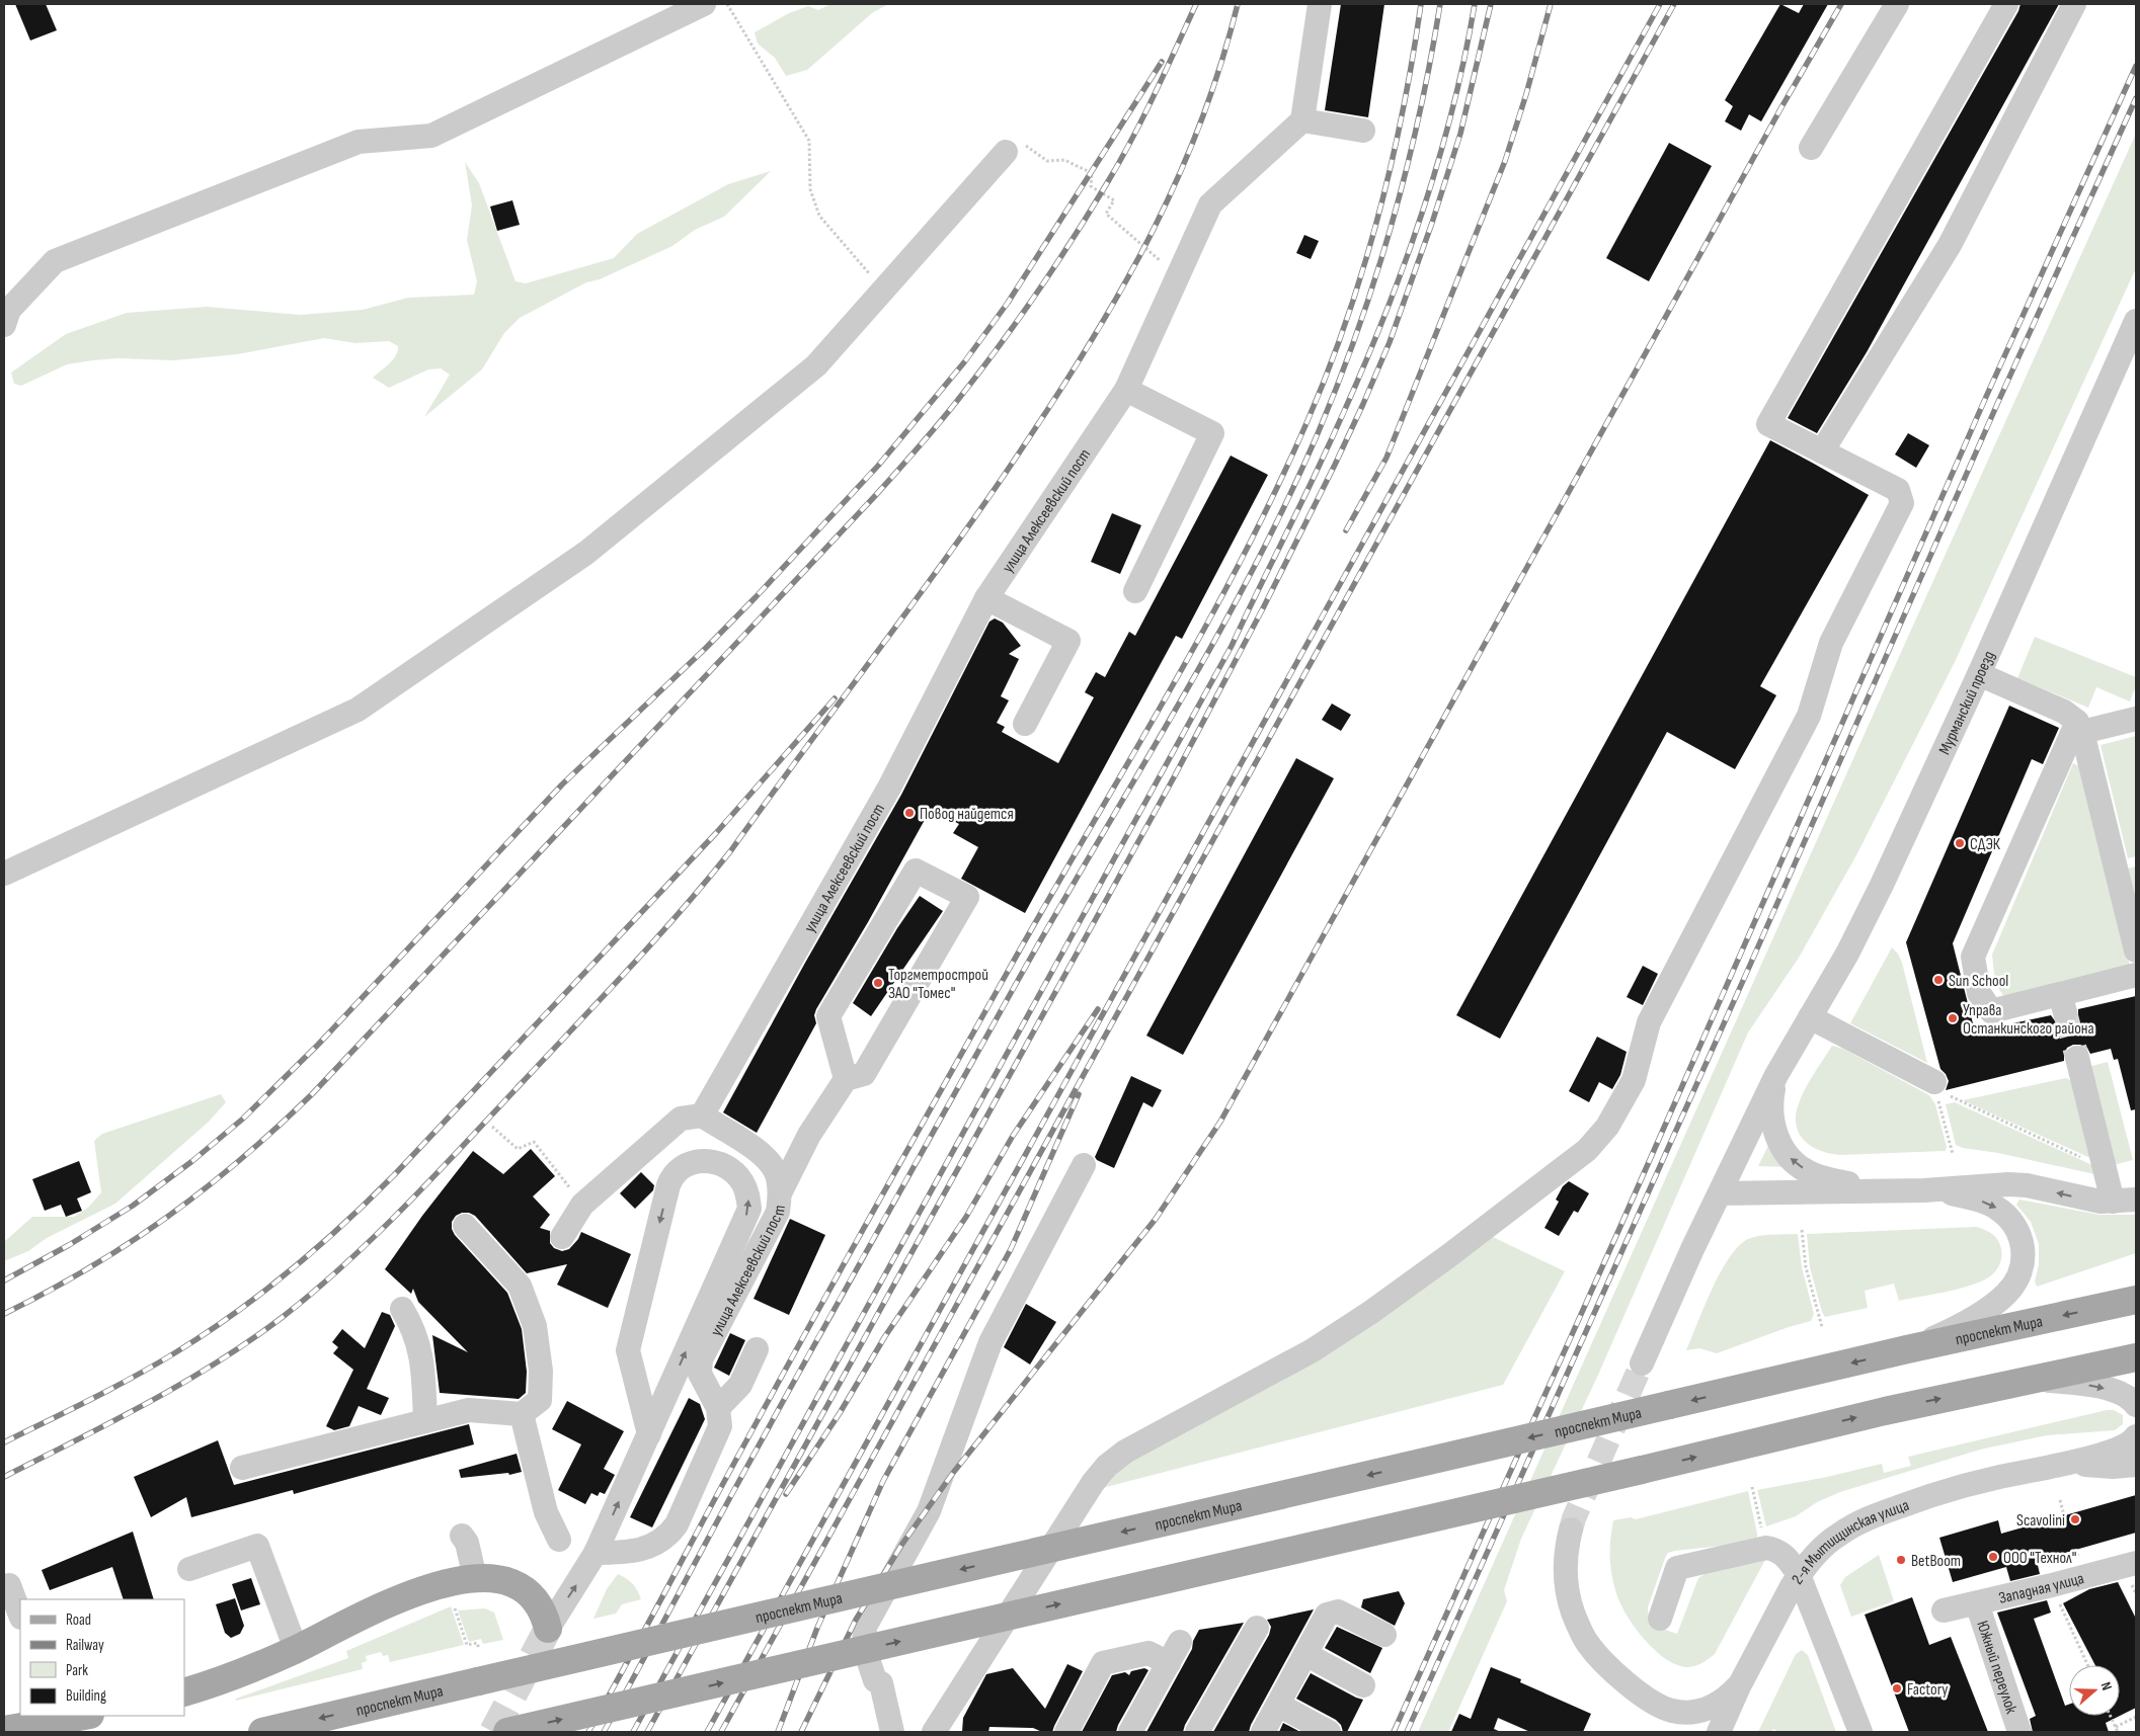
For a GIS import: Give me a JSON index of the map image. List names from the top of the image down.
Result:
{
  "streets": {
    "main road": ["проспект Мира"],
    "street": [
      "улица Алексеевский пост",
      "Мурманский проезд",
      "2-я Мытищинская улица",
      "Западная улица",
      "Южный переулок"
    ]
  },
  "crossings": [
    ["Западная улица", "Южный переулок"]
  ],
  "places": [
    "Повод найдется",
    "СДЭК",
    "Sun School",
    "Торгметрострой ЗАО \"Томес\"",
    "Управа Останкинского района",
    "Scavolini",
    "ООО \"Технол\"",
    "BetBoom",
    "Factory"
  ],
  "legend": [
    "Road",
    "Railway",
    "Park",
    "Building"
  ],
  "north": "right"
}
